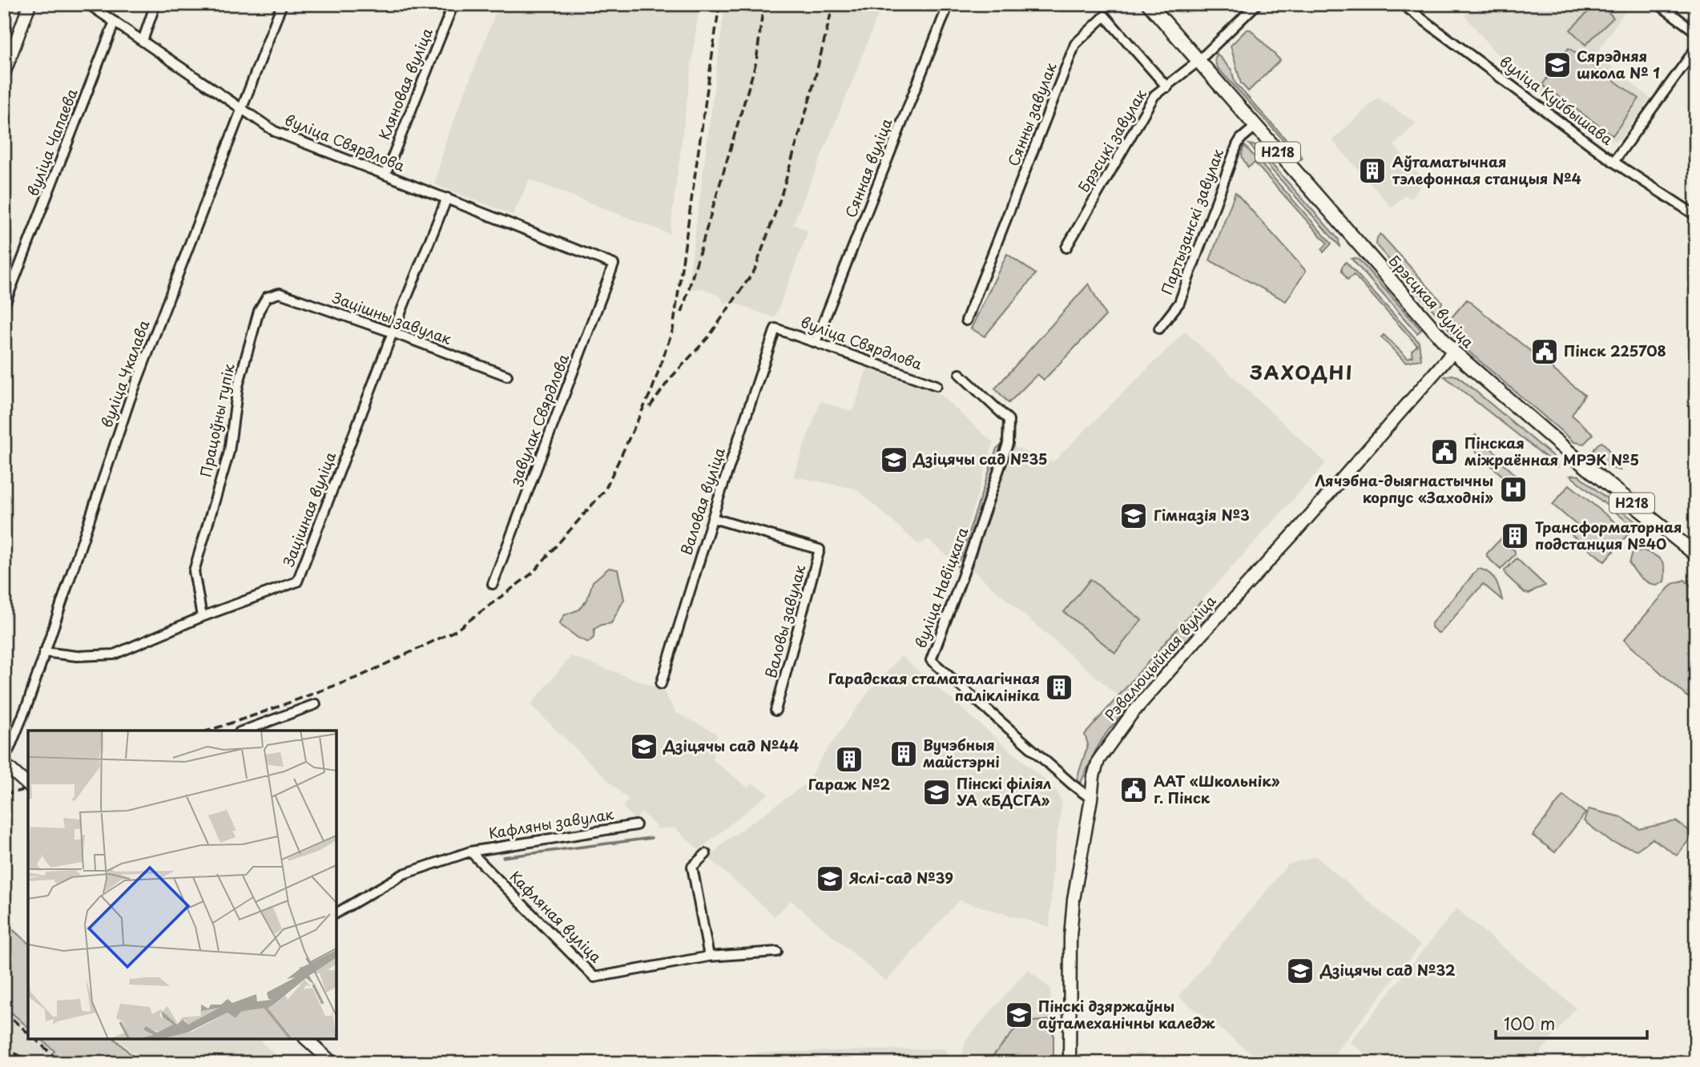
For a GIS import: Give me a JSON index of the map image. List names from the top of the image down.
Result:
{
  "streets": {
    "main road": ["Н218", "Брэсцкая вуліца"],
    "street": [
      "Кляновая вуліца",
      "вуліца Куйбышава",
      "Сянны завулак",
      "Брэсцкі завулак",
      "вуліца Чапаева",
      "вуліца Свярдлова",
      "Сянная вуліца",
      "Партызанскі завулак",
      "Зацішны завулак",
      "вуліца Чкалава",
      "завулак Свярдлова",
      "Працоўны тупік",
      "Валовая вуліца",
      "Зацішная вуліца",
      "вуліца Навіцкага",
      "Валовы завулак",
      "Рэвалюцыйная вуліца",
      "Кафляны завулак",
      "Кафляная вуліца"
    ]
  },
  "crossings": [
    ["Кляновая вуліца", "вуліца Свярдлова"],
    ["Сянны завулак", "Брэсцкі завулак"],
    ["Брэсцкі завулак", "Брэсцкая вуліца"],
    ["вуліца Чапаева", "вуліца Свярдлова"],
    ["вуліца Свярдлова", "Сянная вуліца"],
    ["вуліца Свярдлова", "вуліца Чкалава"],
    ["вуліца Свярдлова", "завулак Свярдлова"],
    ["вуліца Свярдлова", "Валовая вуліца"],
    ["вуліца Свярдлова", "Зацішная вуліца"],
    ["Партызанскі завулак", "Брэсцкая вуліца"],
    ["Брэсцкая вуліца", "Рэвалюцыйная вуліца"],
    ["Зацішны завулак", "Працоўны тупік"],
    ["Зацішны завулак", "Зацішная вуліца"],
    ["вуліца Чкалава", "Зацішная вуліца"],
    ["Працоўны тупік", "Зацішная вуліца"],
    ["Валовая вуліца", "Валовы завулак"],
    ["вуліца Навіцкага", "Рэвалюцыйная вуліца"],
    ["Кафляны завулак", "Кафляная вуліца"]
  ],
  "districts": ["ЗАХОДНІ"],
  "places": {
    "school or university": [
      "Сярэдняя школа № 1",
      "Дзіцячы сад №35",
      "Гімназія №3",
      "Дзіцячы сад №44",
      "Пінскі філіял УА «БДСГА»",
      "Яслі-сад №39",
      "Дзіцячы сад №32",
      "Пінскі дзяржаўны аўтамеханічны каледж"
    ],
    "building": [
      "Аўтаматычная тэлефонная станцыя №4",
      "Трансформаторная подстанция №40",
      "Гарадская стаматалагічная паліклініка",
      "Вучэбныя майстэрні",
      "Гараж №2"
    ],
    "public building": ["Пінск 225708", "Пінская міжраённая МРЭК №5", "ААТ «Школьнік» г. Пінск"],
    "hospital": ["Лячэбна-дыягнастычны корпус «Заходні»"]
  },
  "scale_bar": "100 m"
}
